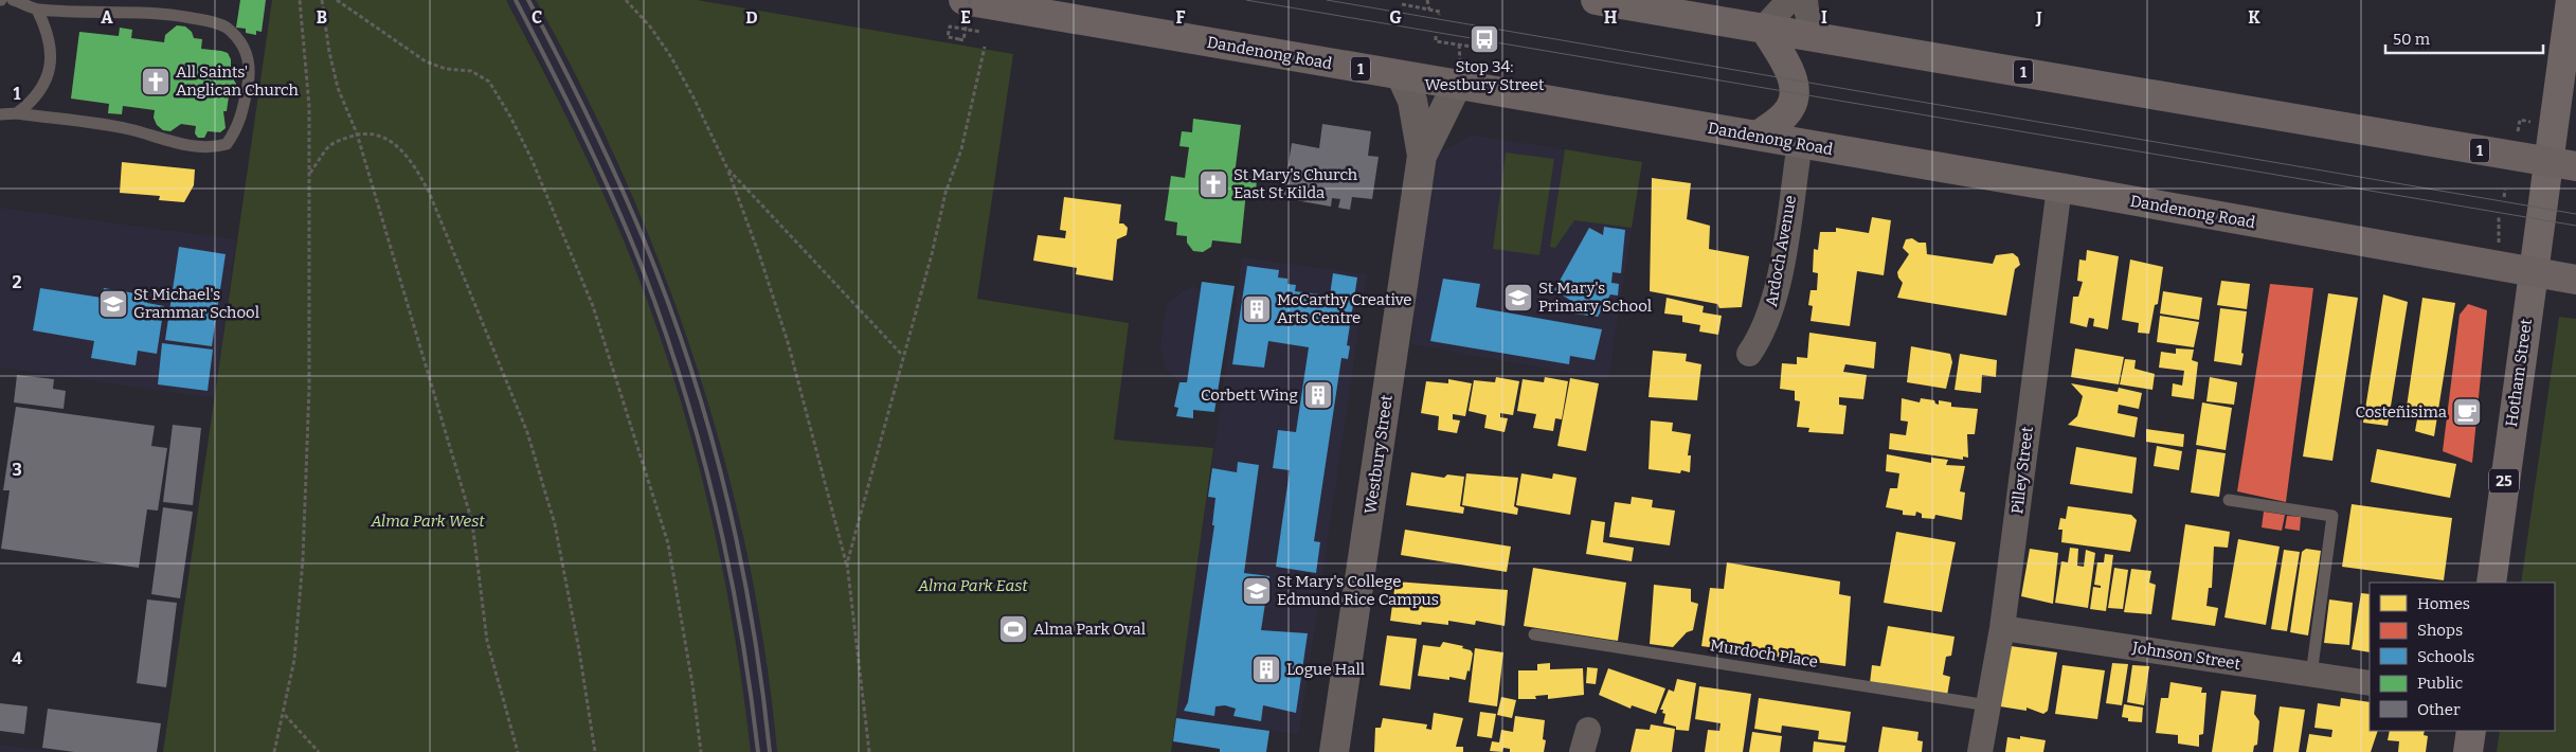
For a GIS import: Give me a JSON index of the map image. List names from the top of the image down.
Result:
{
  "streets": {
    "highway": ["Dandenong Road", "1"],
    "main road": ["Hotham Street", "25"],
    "street": [
      "Ardoch Avenue",
      "Westbury Street",
      "Pilley Street",
      "Johnson Street"
    ],
    "lane": ["Murdoch Place"]
  },
  "crossings": [
    ["Dandenong Road", "Ardoch Avenue"],
    ["Dandenong Road", "Hotham Street"],
    ["Dandenong Road", "Westbury Street"],
    ["Dandenong Road", "Pilley Street"],
    ["1", "Hotham Street"],
    ["1", "25"],
    ["Hotham Street", "25"],
    ["Pilley Street", "Murdoch Place"],
    ["Pilley Street", "Johnson Street"]
  ],
  "parks": ["Alma Park West", "Alma Park East"],
  "places": {
    "bus stop": ["Stop 34: Westbury Street"],
    "church": ["All Saints' Anglican Church", "St Mary's Church East St Kilda"],
    "school or university": ["St Mary's Primary School", "St Michael's Grammar School", "St Mary's College Edmund Rice Campus"],
    "building": ["McCarthy Creative Arts Centre", "Corbett Wing", "Logue Hall"],
    "cafe": ["Costeñisima"],
    "sports": ["Alma Park Oval"]
  },
  "legend": [
    "Homes",
    "Shops",
    "Schools",
    "Public",
    "Other"
  ],
  "scale_bar": "50 m",
  "grid": {
    "columns": [
      "A",
      "B",
      "C",
      "D",
      "E",
      "F",
      "G",
      "H",
      "I",
      "J",
      "K"
    ],
    "rows": [
      "1",
      "2",
      "3",
      "4"
    ]
  }
}
